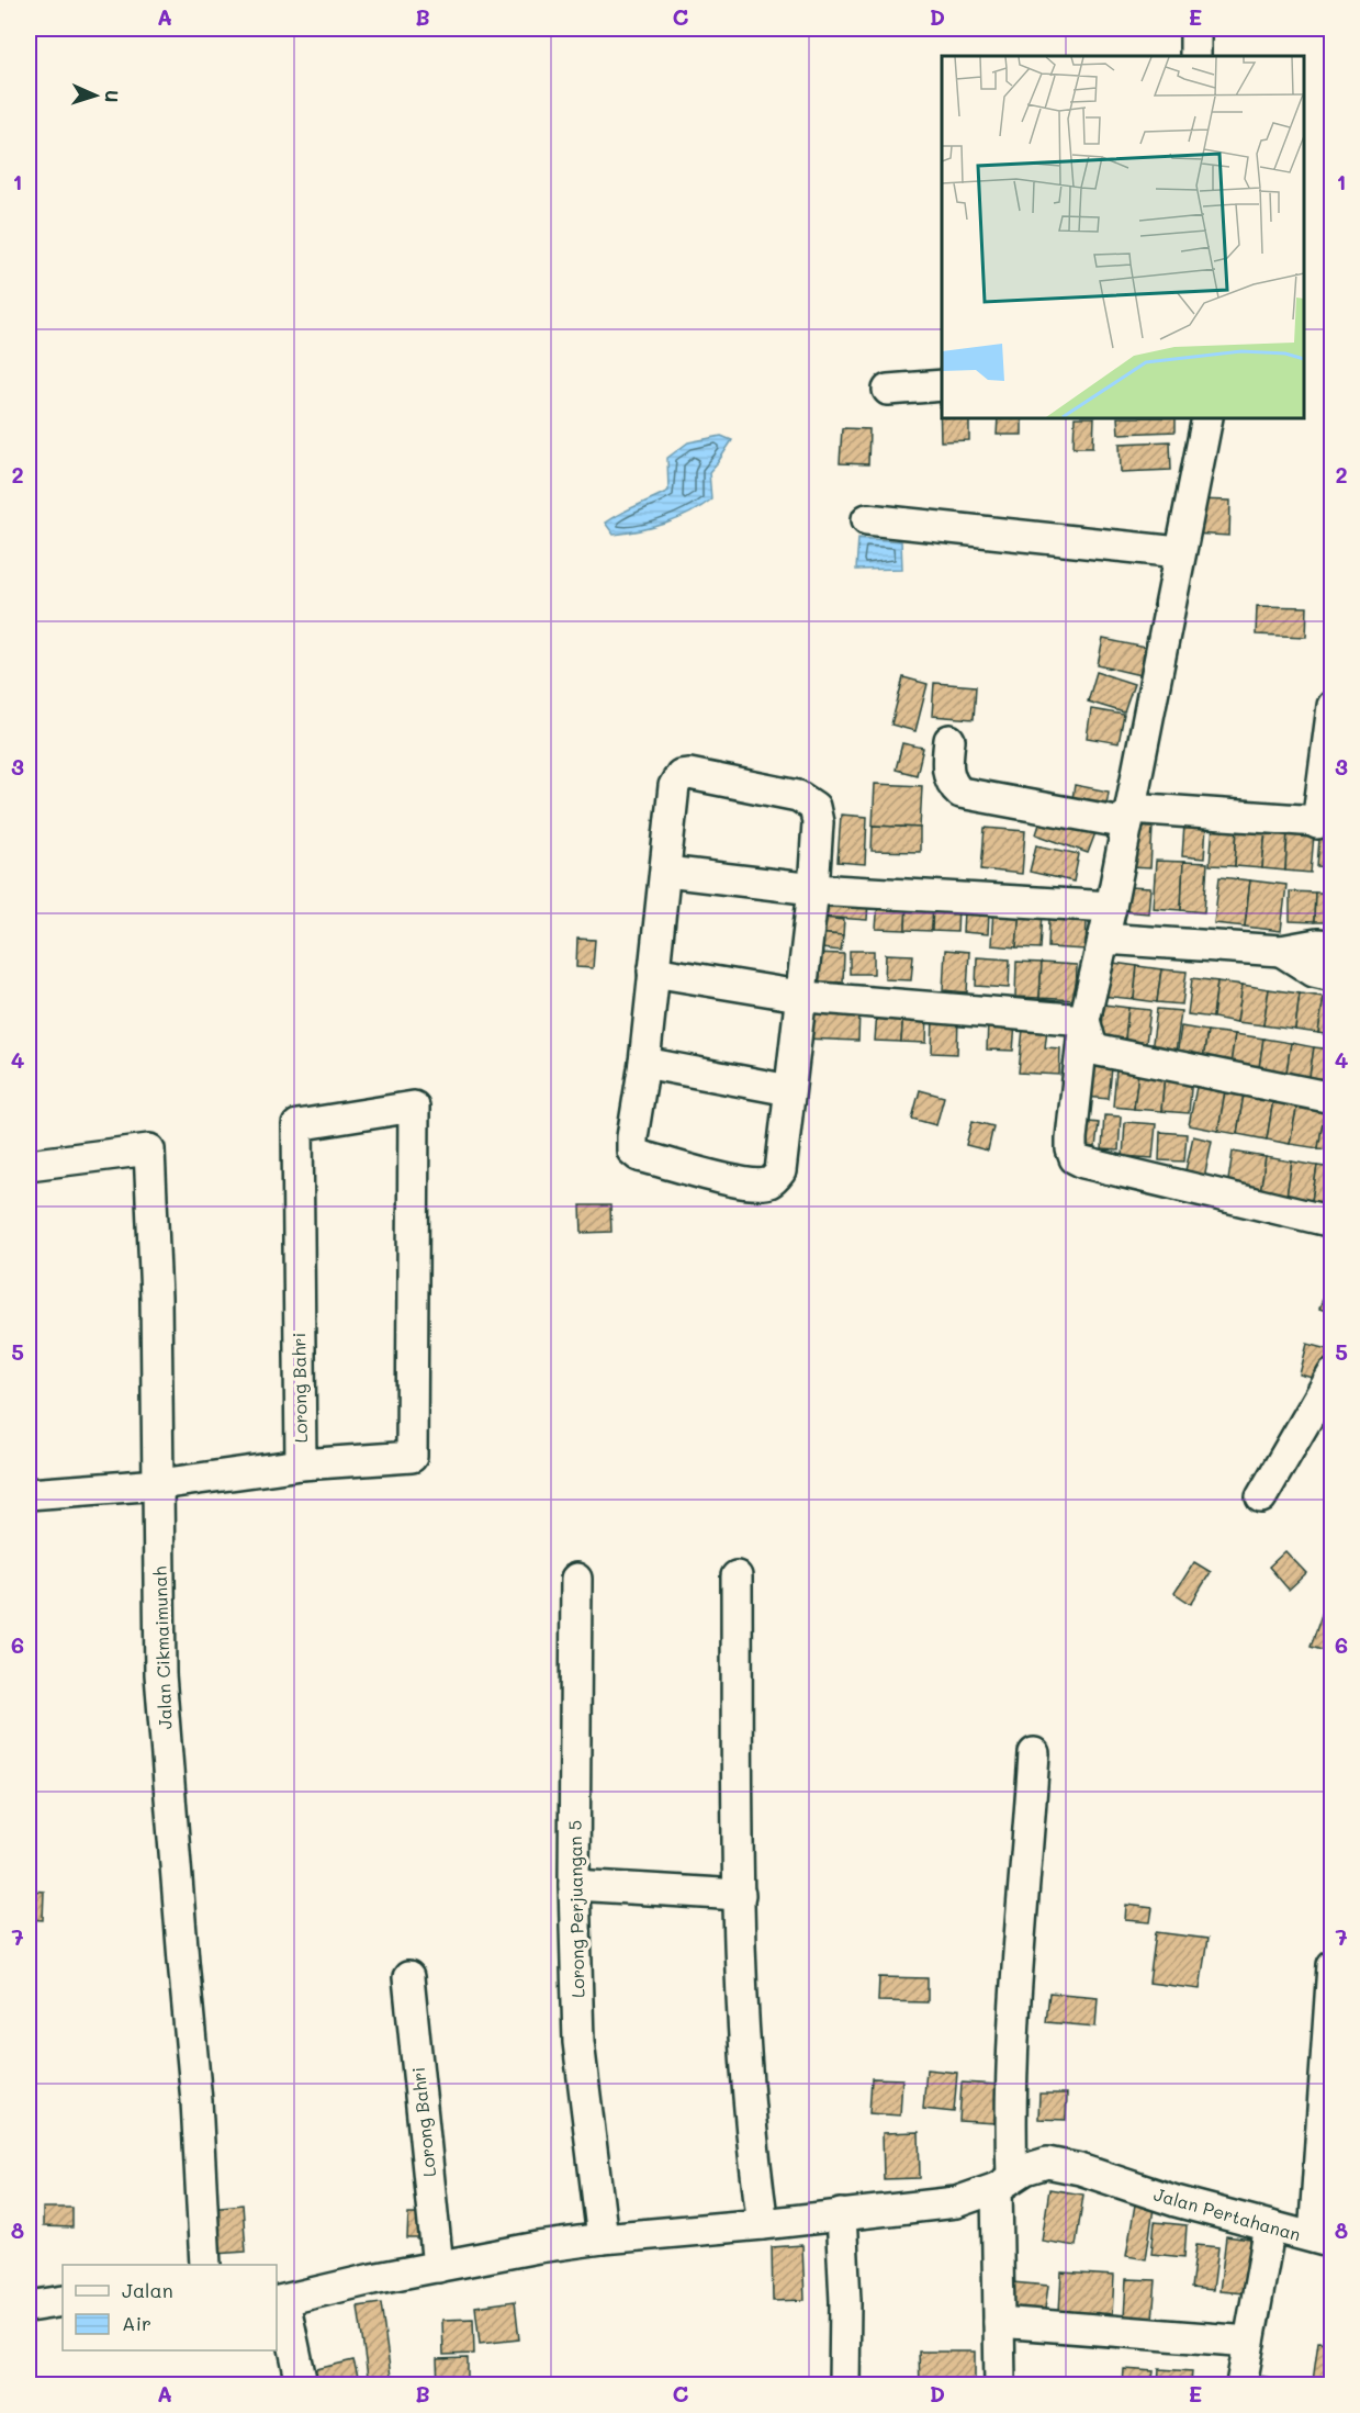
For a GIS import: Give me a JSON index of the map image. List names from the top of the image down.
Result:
{
  "streets": {
    "street": [
      "Lorong Bahri",
      "Jalan Cikmaimunah",
      "Lorong Perjuangan 5",
      "Jalan Pertahanan"
    ]
  },
  "crossings": [
    ["Lorong Bahri", "Jalan Pertahanan"],
    ["Lorong Perjuangan 5", "Jalan Pertahanan"]
  ],
  "legend": ["Jalan", "Air"],
  "north": "right",
  "grid": {
    "columns": [
      "A",
      "B",
      "C",
      "D",
      "E"
    ],
    "rows": [
      "1",
      "2",
      "3",
      "4",
      "5",
      "6",
      "7",
      "8"
    ]
  }
}
